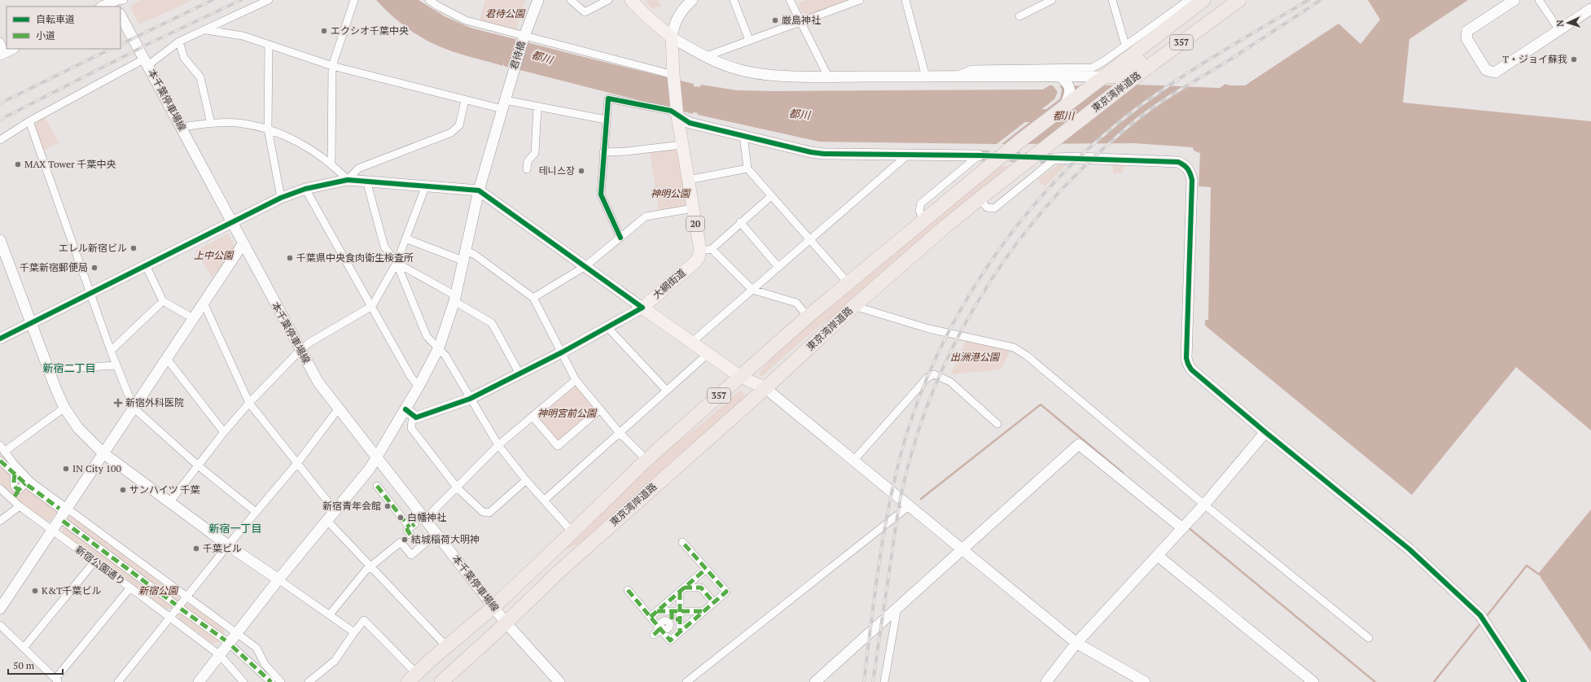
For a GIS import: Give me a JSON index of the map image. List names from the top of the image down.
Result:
{
  "streets": {
    "highway": ["357", "東京湾岸道路"],
    "main road": ["20", "大網街道"],
    "street": ["君待橋", "本千葉停車場線", "新宿公園通り"]
  },
  "crossings": [
    ["君待橋", "本千葉停車場線"],
    ["君待橋", "新宿公園通り"],
    ["東京湾岸道路", "本千葉停車場線"],
    ["東京湾岸道路", "大網街道"],
    ["20", "大網街道"]
  ],
  "districts": ["新宿二丁目", "新宿一丁目"],
  "water": ["都川"],
  "parks": [
    "君待公園",
    "神明公園",
    "上中公園",
    "出洲港公園",
    "神明宮前公園",
    "新宿公園"
  ],
  "places": {
    "other": [
      "厳島神社",
      "エクシオ千葉中央",
      "T・ジョイ蘇我",
      "MAX Tower 千葉中央",
      "테니스장",
      "エレル新宿ビル",
      "千葉県中央食肉衛生検査所",
      "千葉新宿郵便局",
      "IN City 100",
      "サンハイツ 千葉",
      "新宿青年会館",
      "白幡神社",
      "結城稲荷大明神",
      "千葉ビル",
      "K&T千葉ビル"
    ],
    "health": ["新宿外科医院"]
  },
  "legend": ["自転車道", "小道"],
  "scale_bar": "50 m",
  "north": "left"
}
